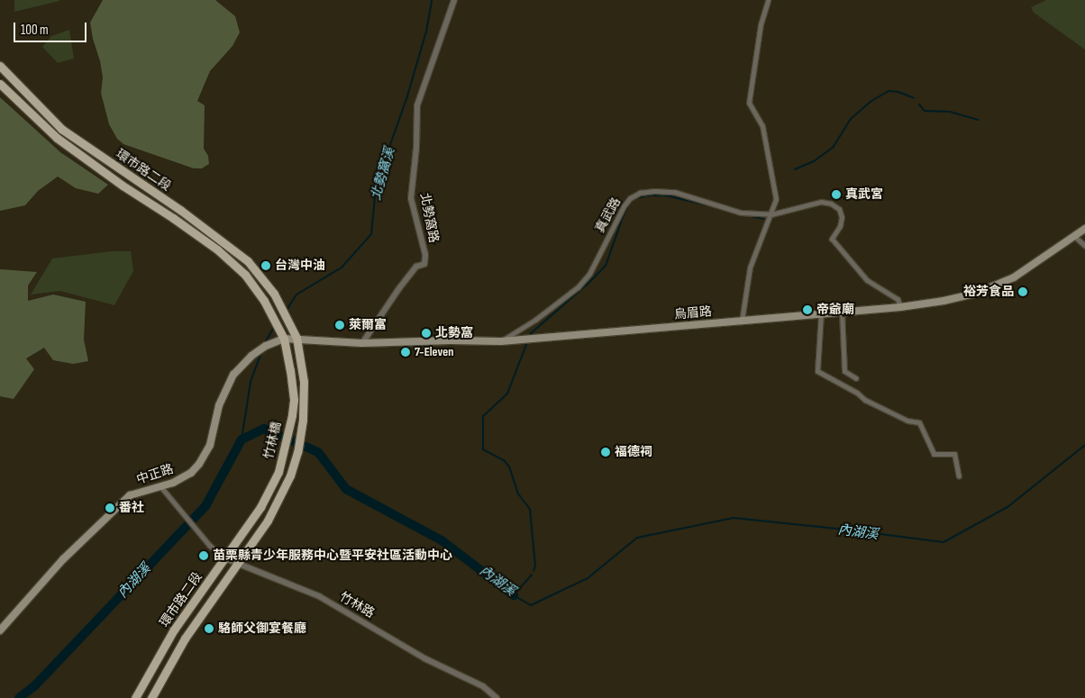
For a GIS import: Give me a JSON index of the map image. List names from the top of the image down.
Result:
{
  "streets": {
    "main road": [
      "環市路二段",
      "烏眉路",
      "竹林橋",
      "中正路"
    ],
    "street": ["真武路", "北勢窩路", "竹林路"]
  },
  "crossings": [
    ["環市路二段", "烏眉路"],
    ["環市路二段", "竹林橋"],
    ["環市路二段", "中正路"],
    ["環市路二段", "竹林路"],
    ["真武路", "烏眉路"],
    ["北勢窩路", "烏眉路"],
    ["烏眉路", "竹林橋"],
    ["烏眉路", "中正路"],
    ["竹林橋", "中正路"],
    ["中正路", "竹林路"]
  ],
  "water": ["北勢窩溪", "內湖溪"],
  "places": [
    "真武宮",
    "台灣中油",
    "裕芳食品",
    "帝爺廟",
    "萊爾富",
    "北勢窩",
    "7-Eleven",
    "福德祠",
    "番社",
    "苗栗縣青少年服務中心暨平安社區活動中心",
    "駱師父御宴餐廳"
  ],
  "scale_bar": "100 m"
}
